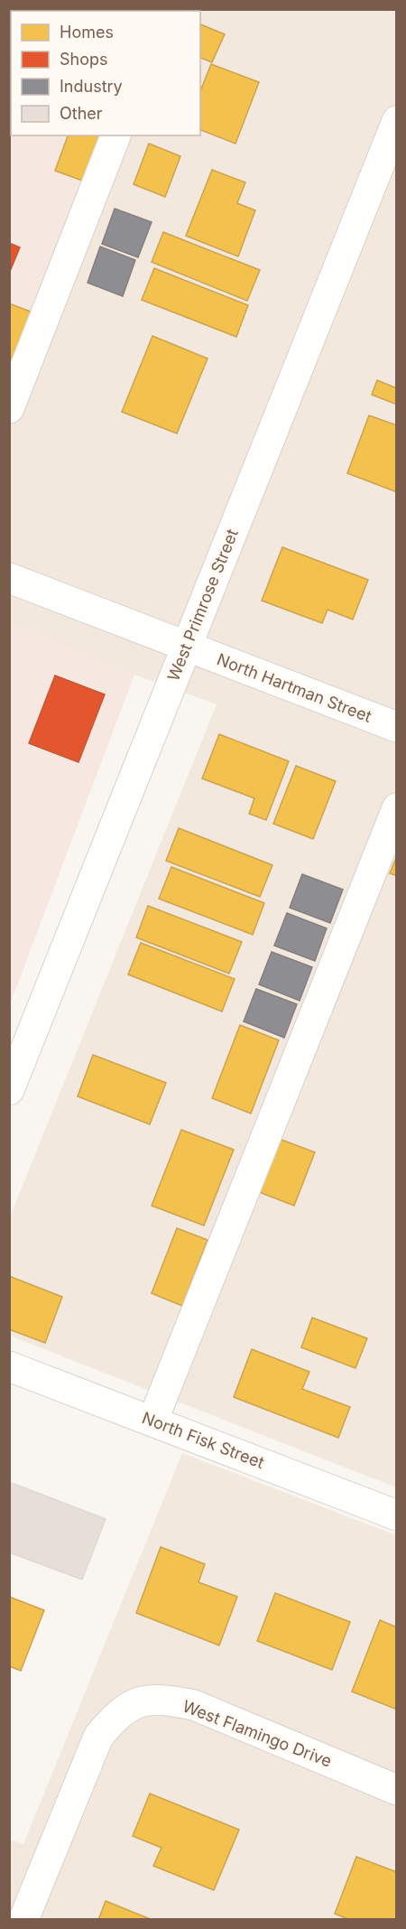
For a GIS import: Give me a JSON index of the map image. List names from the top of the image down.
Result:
{
  "streets": {
    "street": [
      "West Primrose Street",
      "North Hartman Street",
      "North Fisk Street",
      "West Flamingo Drive"
    ]
  },
  "crossings": [
    ["West Primrose Street", "North Hartman Street"]
  ],
  "legend": [
    "Homes",
    "Shops",
    "Industry",
    "Other"
  ]
}
